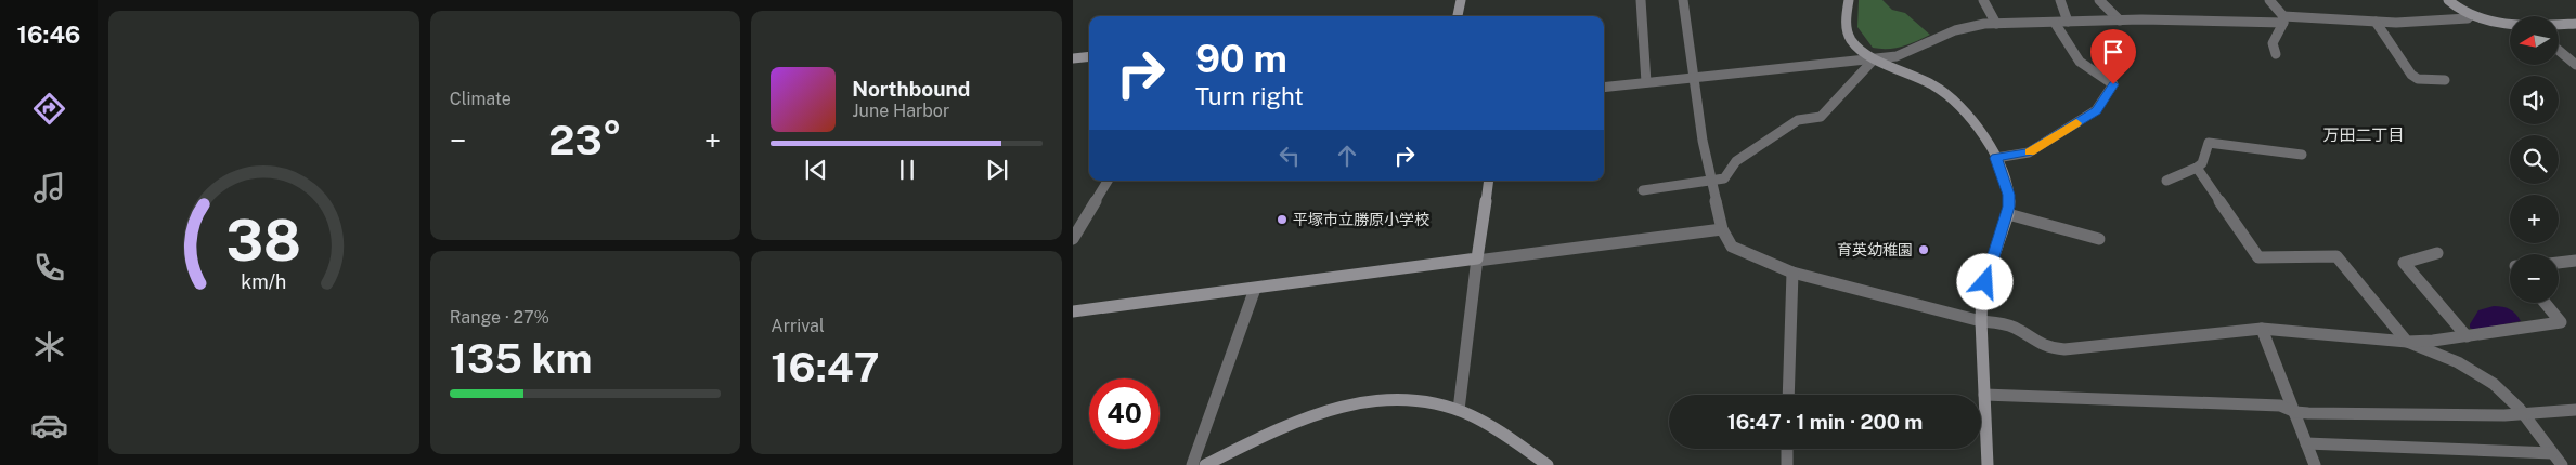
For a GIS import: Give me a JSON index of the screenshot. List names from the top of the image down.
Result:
{
  "districts": ["万田二丁目"],
  "places": ["平塚市立勝原小学校", "育英幼稚園"],
  "north": "left",
  "page": {
    "tabs": "16:46",
    "tile": [
      "Climate",
      ["Range · 27%", "135 km"],
      ["Arrival", "16:47"]
    ],
    "map_buttons": ["+", "−"],
    "turn": ["90 m", "Turn right"],
    "song": ["Northbound", "June Harbor"],
    "heat": ["−", "23°", "+"],
    "limit": "40",
    "trip": "16:47 · 1 min · 200 m",
    "gauge": ["38", "km/h"]
  }
}
